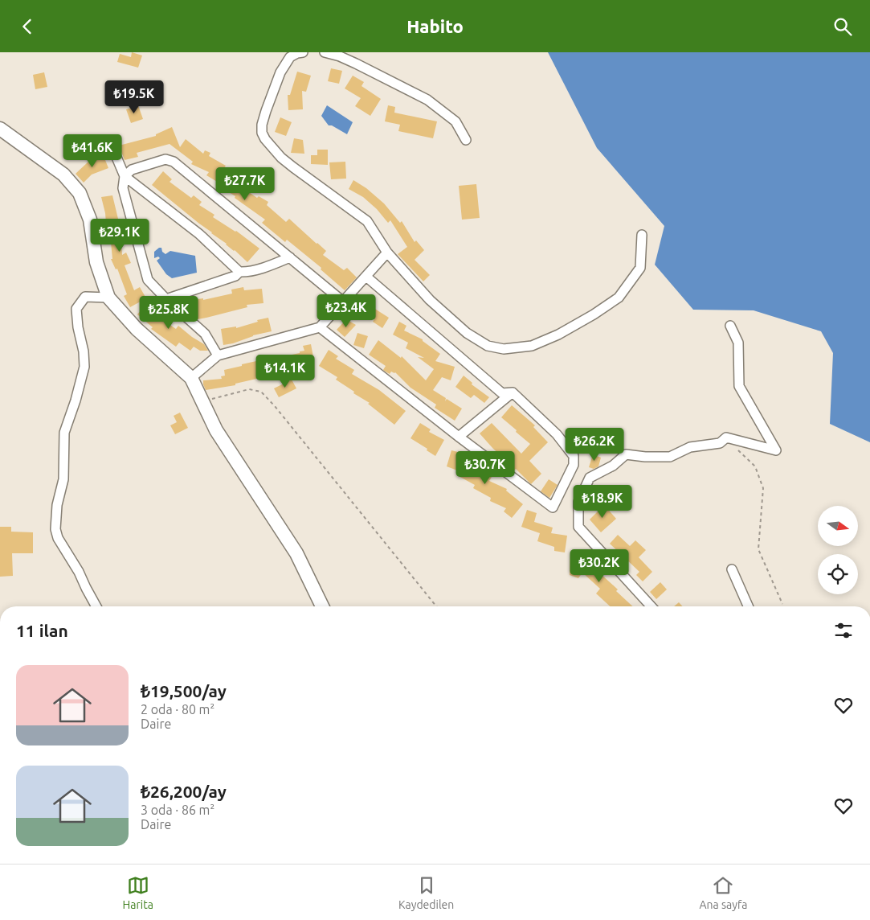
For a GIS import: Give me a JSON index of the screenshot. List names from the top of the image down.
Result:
{
  "north": "right",
  "page": {
    "header": "Habito",
    "price": [
      "₺19.5K",
      "₺41.6K",
      "₺27.7K",
      "₺29.1K",
      "₺23.4K",
      "₺25.8K",
      "₺14.1K",
      "₺26.2K",
      "₺30.7K",
      "₺18.9K",
      "₺30.2K"
    ],
    "heading": "11 ilan",
    "list": [
      {
        "name": "₺19,500/ay",
        "note": "2 oda · 80 m² · Daire"
      },
      {
        "name": "₺26,200/ay",
        "note": "3 oda · 86 m² · Daire"
      }
    ],
    "tabs": ["Harita", "Kaydedilen", "Ana sayfa"]
  }
}
